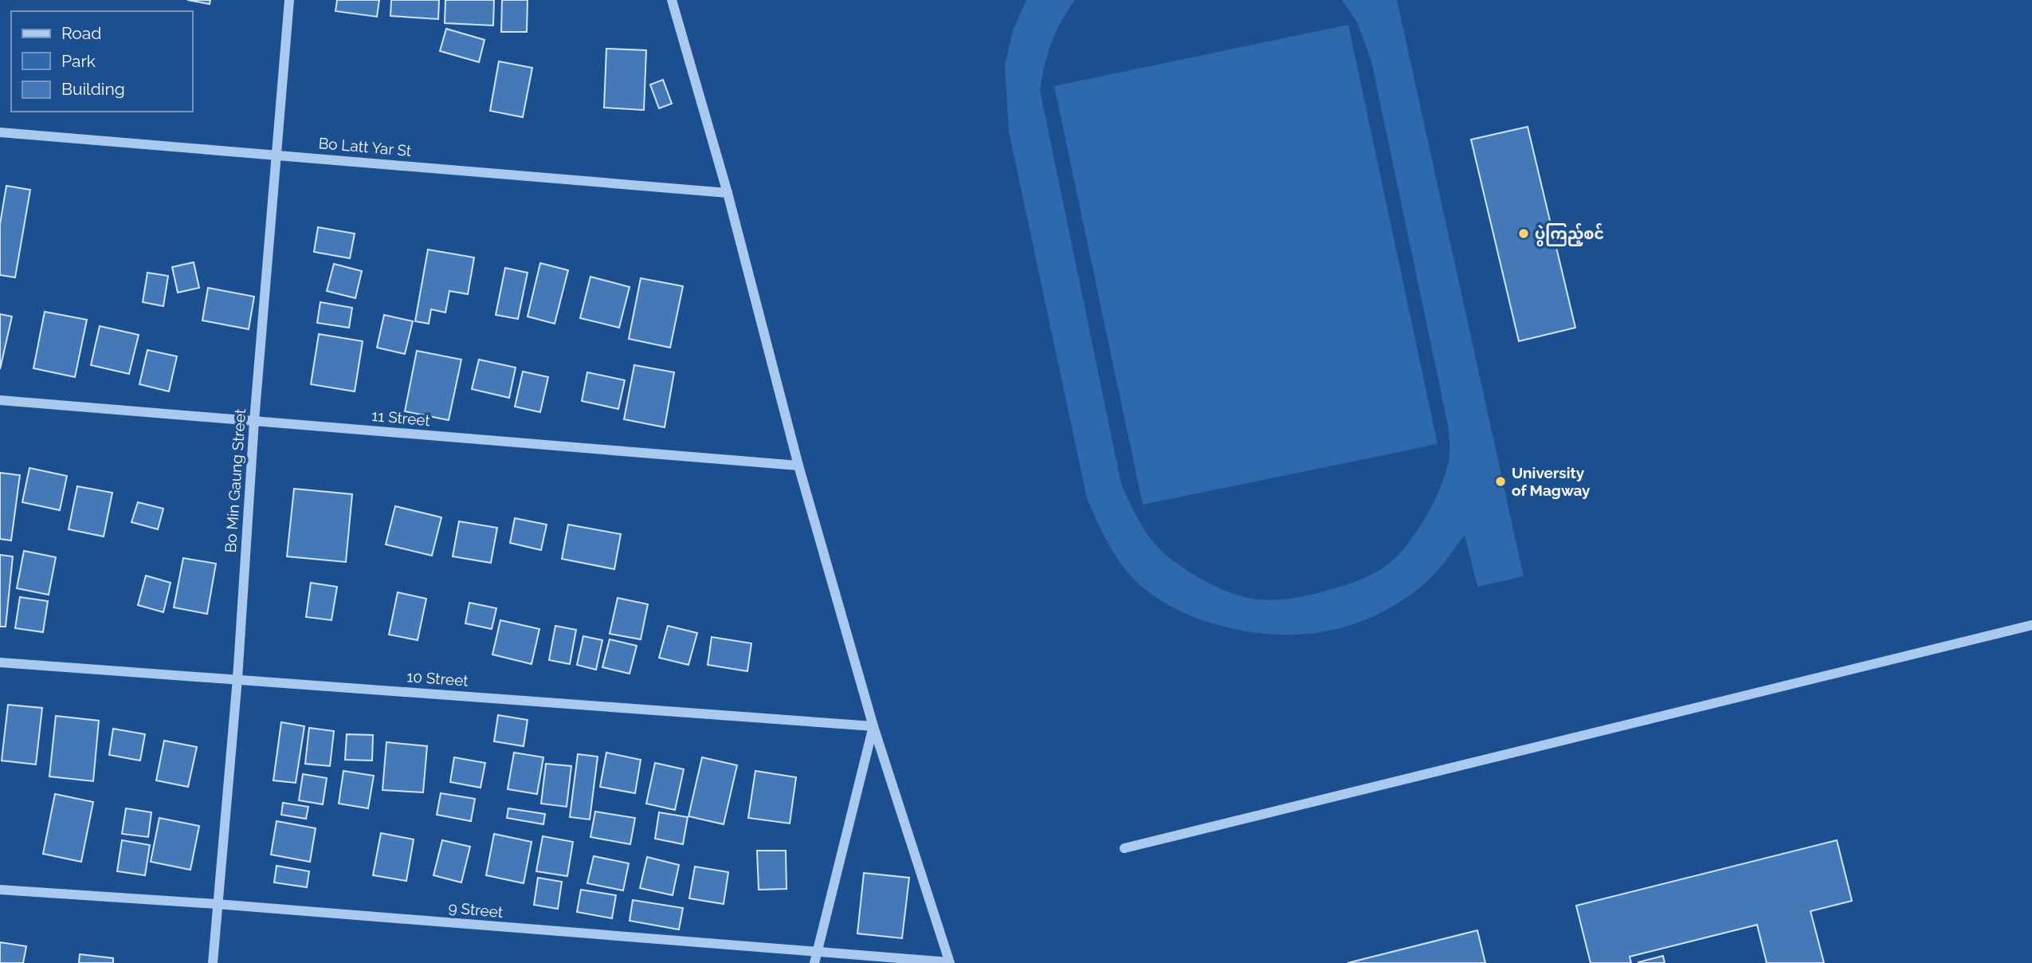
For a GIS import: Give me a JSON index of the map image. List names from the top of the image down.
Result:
{
  "streets": {
    "street": [
      "Bo Latt Yar St",
      "11 Street",
      "Bo Min Gaung Street",
      "10 Street",
      "9 Street"
    ]
  },
  "crossings": [
    ["Bo Latt Yar St", "Bo Min Gaung Street"],
    ["11 Street", "Bo Min Gaung Street"],
    ["Bo Min Gaung Street", "10 Street"],
    ["Bo Min Gaung Street", "9 Street"]
  ],
  "places": ["ပွဲကြည့်စင်", "University of Magway"],
  "legend": ["Road", "Park", "Building"]
}
